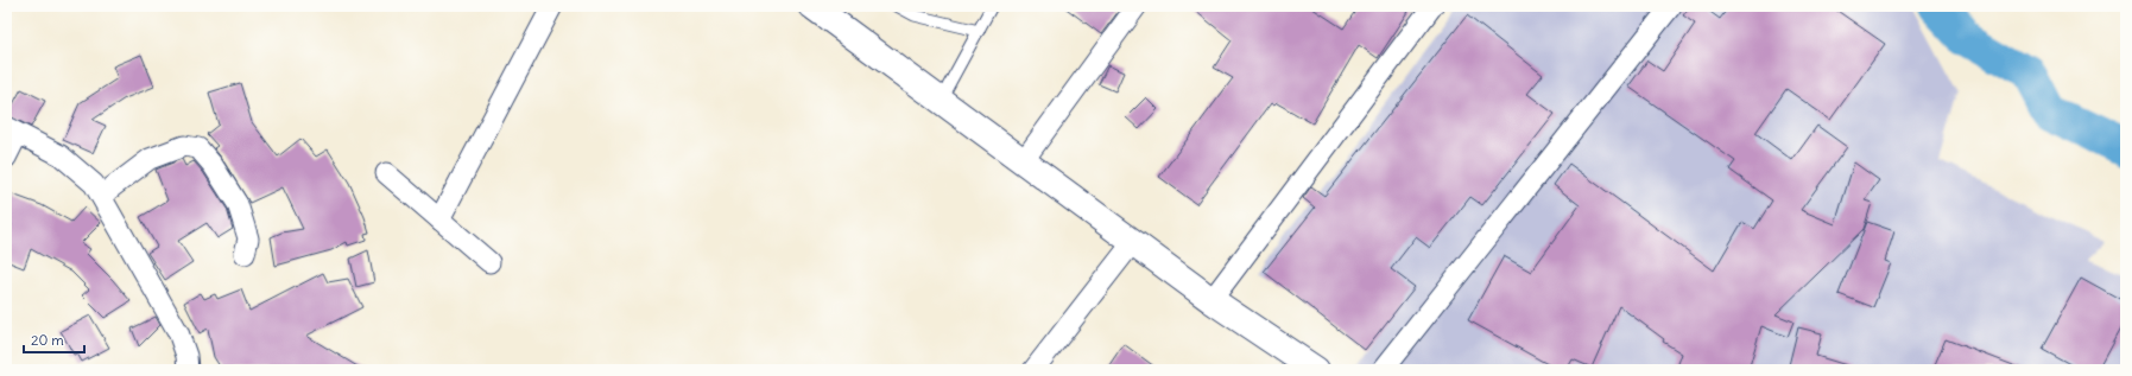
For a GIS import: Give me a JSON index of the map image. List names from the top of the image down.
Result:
{
  "scale_bar": "20 m"
}
